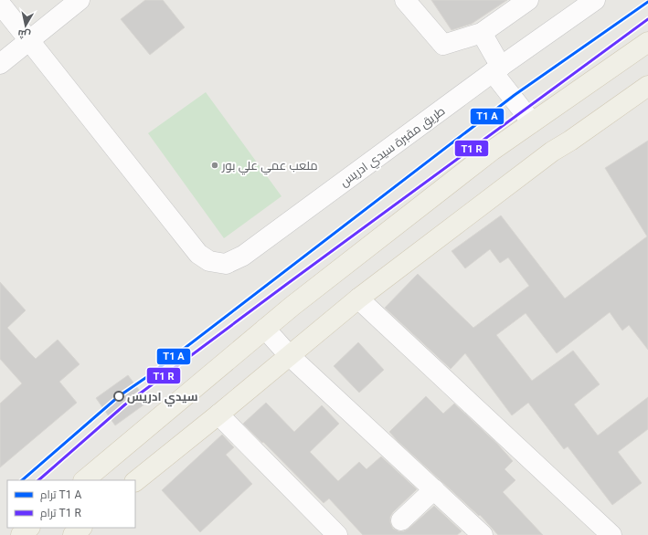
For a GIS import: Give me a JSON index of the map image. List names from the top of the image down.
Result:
{
  "streets": {
    "street": ["طريق مقبرة سيدي ادريس"]
  },
  "places": ["ملعب عمي علي بور", "سيدي ادريس"],
  "legend": ["ترام T1 A", "ترام T1 R"],
  "north": "bottom"
}
